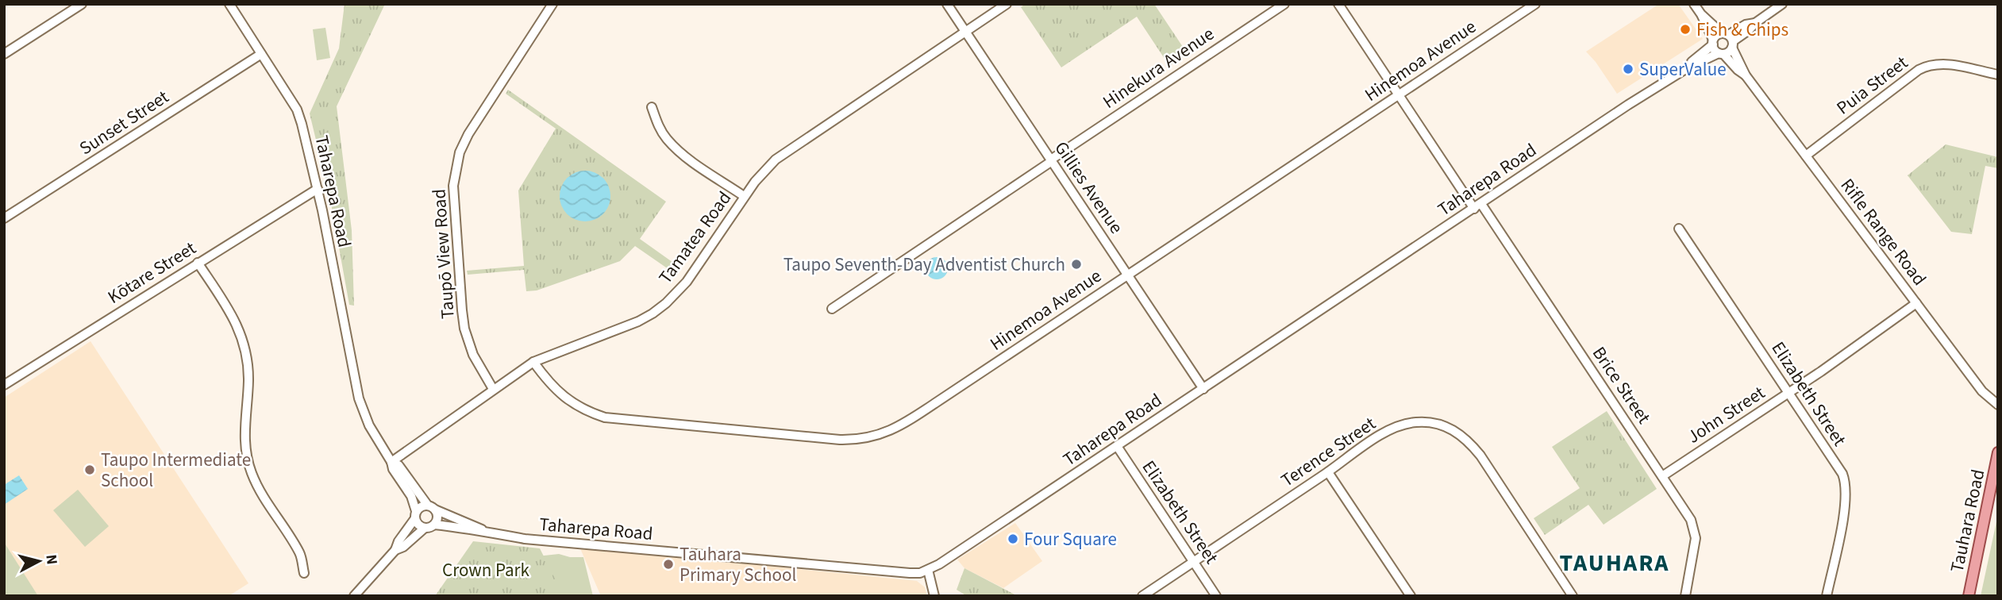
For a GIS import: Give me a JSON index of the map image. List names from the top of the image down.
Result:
{
  "streets": {
    "main road": ["Tauhara Road"],
    "street": [
      "Hinemoa Avenue",
      "Hinekura Avenue",
      "Puia Street",
      "Sunset Street",
      "Taharepa Road",
      "Gillies Avenue",
      "Rifle Range Road",
      "Tamatea Road",
      "Taupō View Road",
      "Kōtare Street",
      "Brice Street",
      "Elizabeth Street",
      "John Street",
      "Terence Street"
    ]
  },
  "crossings": [
    ["Hinemoa Avenue", "Gillies Avenue"],
    ["Hinemoa Avenue", "Tamatea Road"],
    ["Hinemoa Avenue", "Brice Street"],
    ["Hinekura Avenue", "Gillies Avenue"],
    ["Puia Street", "Rifle Range Road"],
    ["Sunset Street", "Taharepa Road"],
    ["Taharepa Road", "Gillies Avenue"],
    ["Taharepa Road", "Rifle Range Road"],
    ["Taharepa Road", "Tamatea Road"],
    ["Taharepa Road", "Kōtare Street"],
    ["Taharepa Road", "Brice Street"],
    ["Taharepa Road", "Elizabeth Street"],
    ["Gillies Avenue", "Tamatea Road"],
    ["Rifle Range Road", "John Street"],
    ["Tamatea Road", "Taupō View Road"],
    ["Brice Street", "John Street"],
    ["Elizabeth Street", "John Street"],
    ["Elizabeth Street", "Terence Street"]
  ],
  "districts": ["TAUHARA"],
  "parks": ["Crown Park"],
  "places": [
    "Fish & Chips",
    "SuperValue",
    "Taupo Seventh-Day Adventist Church",
    "Taupo Intermediate School",
    "Four Square",
    "Tauhara Primary School"
  ],
  "north": "right"
}
